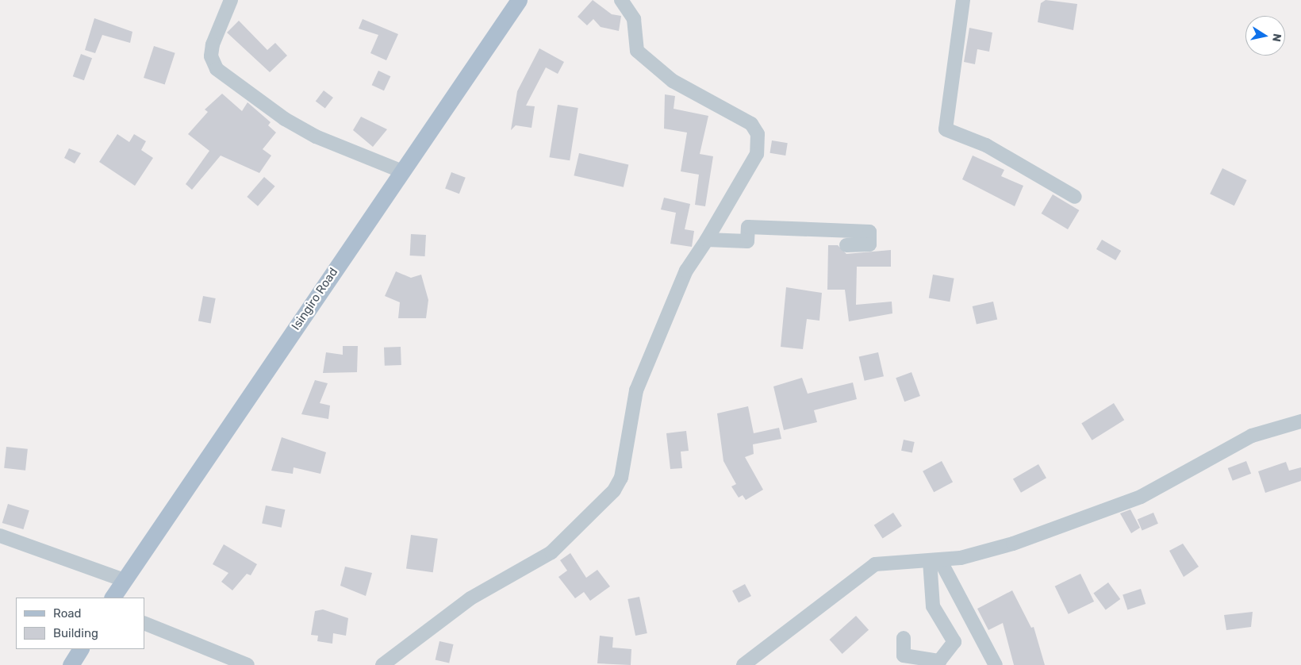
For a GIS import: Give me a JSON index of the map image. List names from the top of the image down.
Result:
{
  "streets": {
    "main road": ["Isingiro Road"]
  },
  "legend": ["Road", "Building"],
  "north": "right"
}
